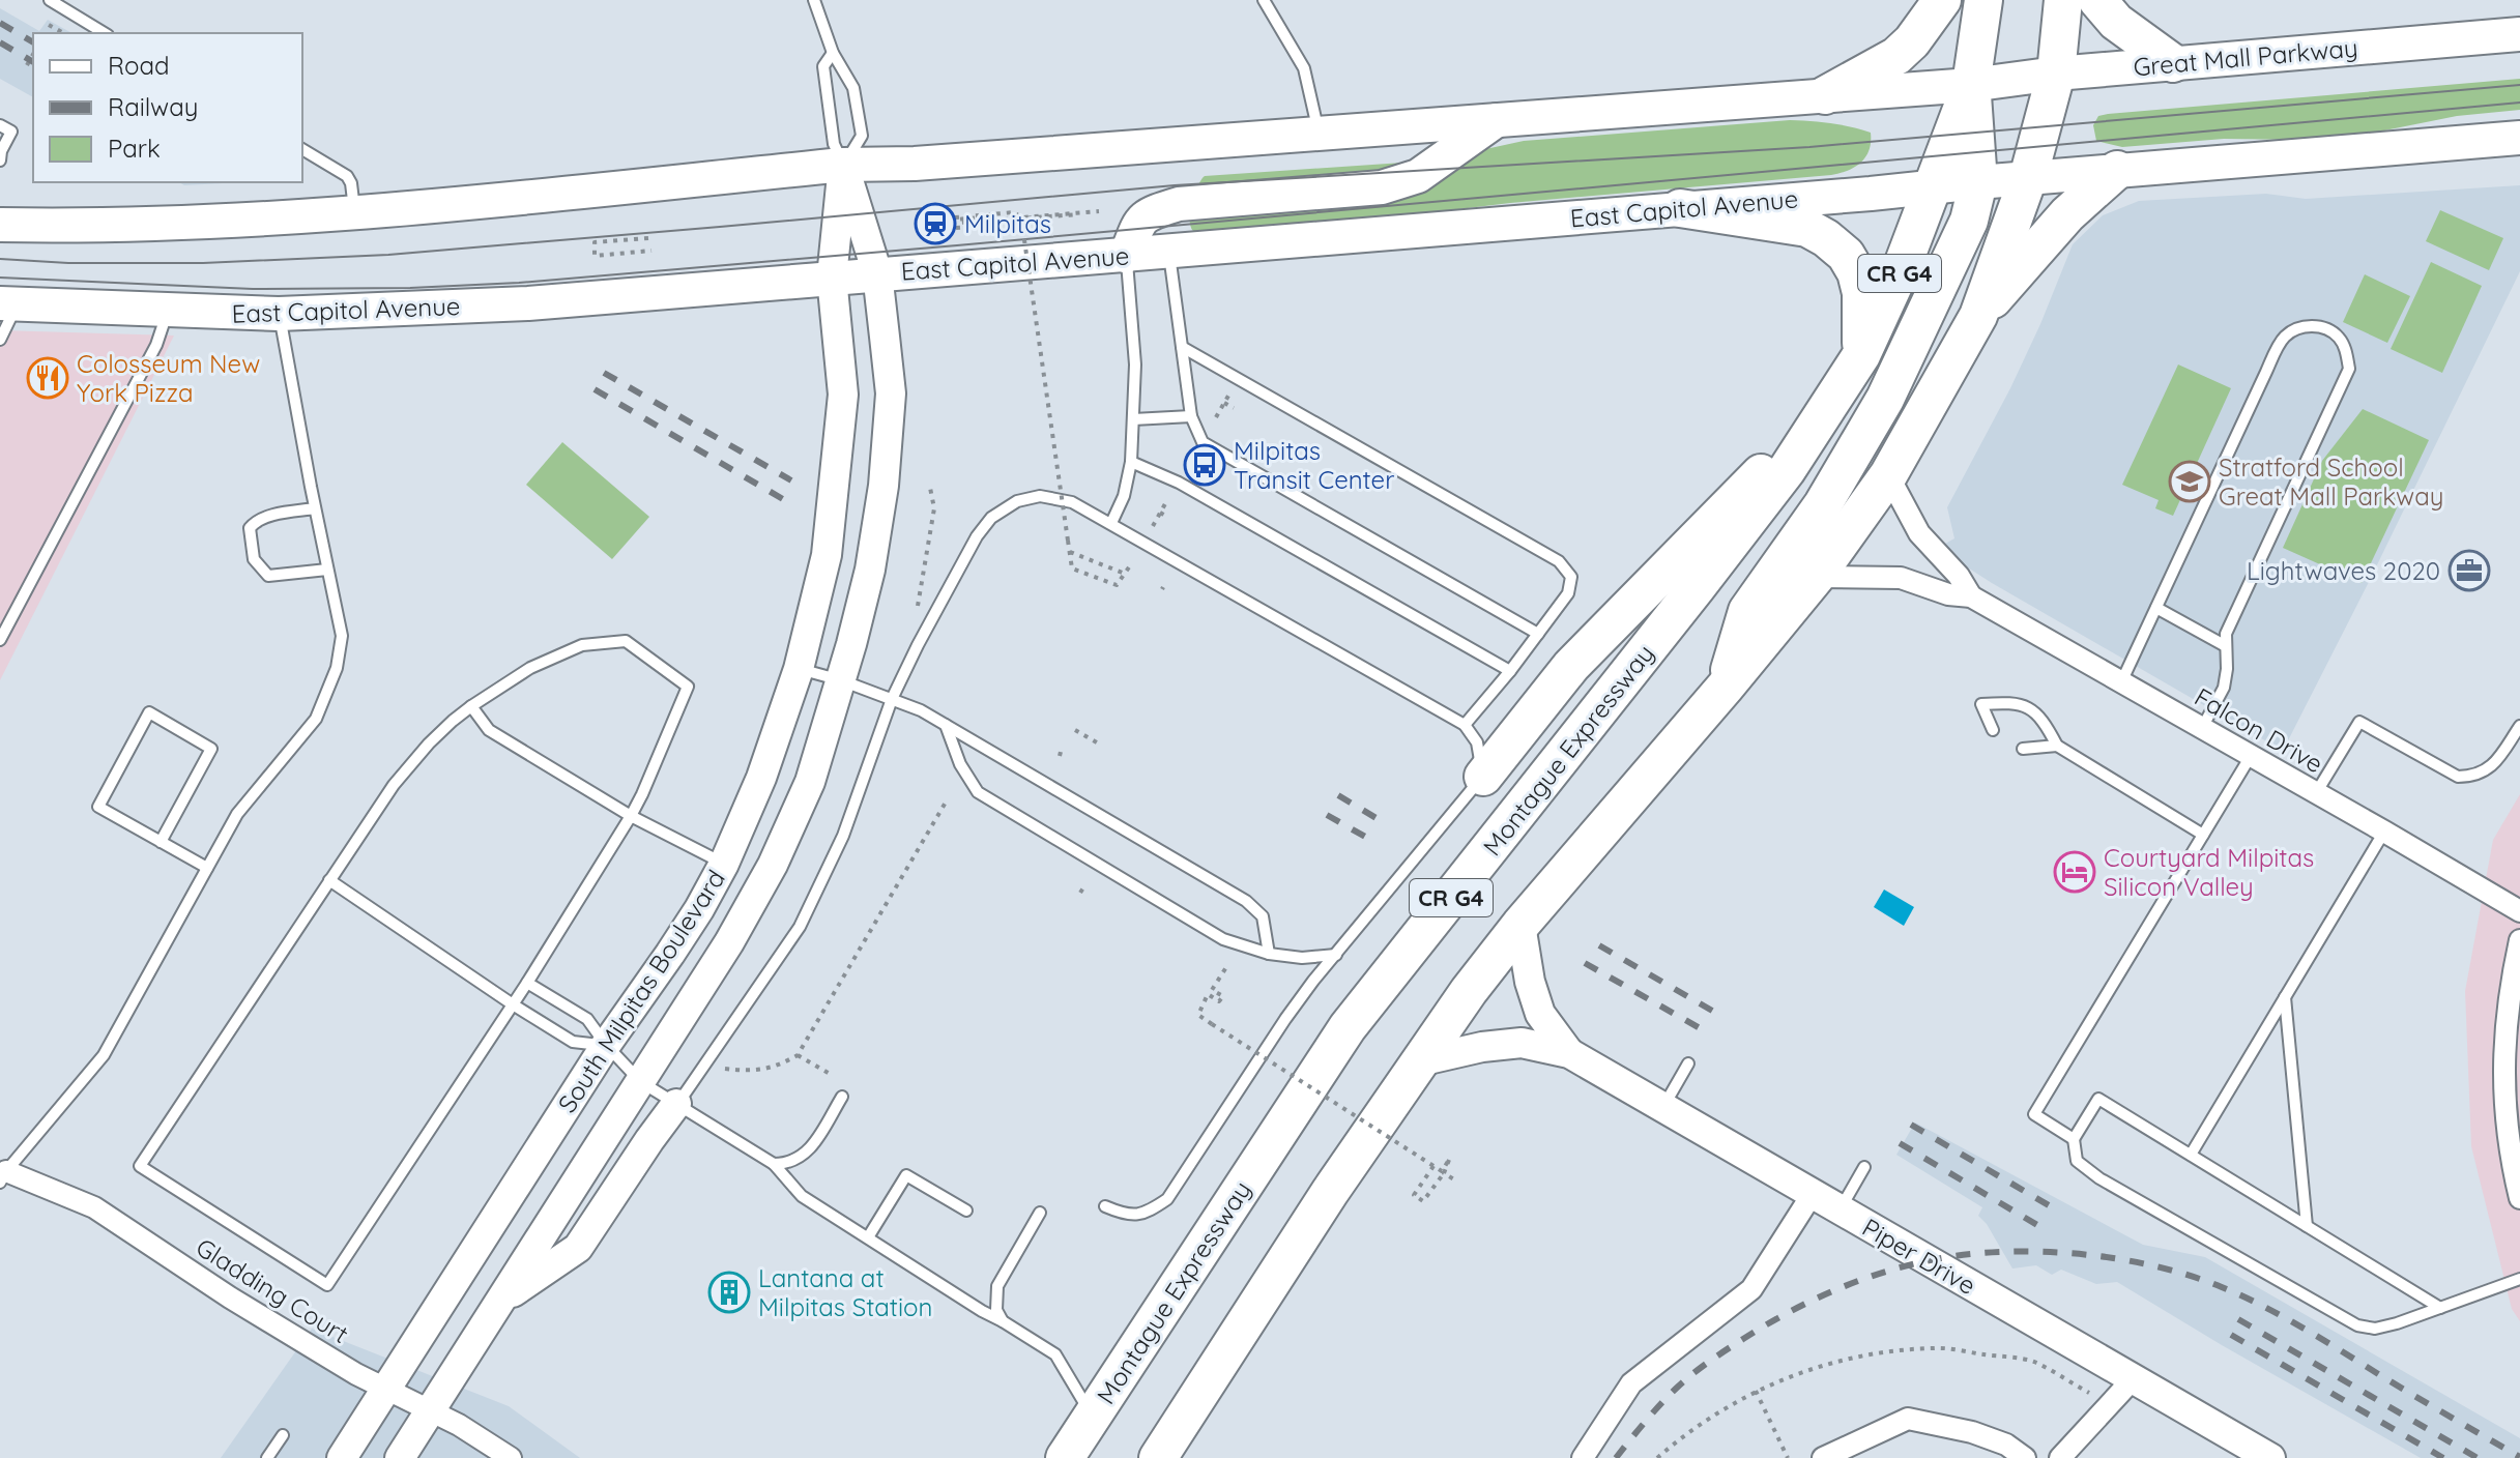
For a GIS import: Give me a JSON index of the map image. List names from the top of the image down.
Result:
{
  "streets": {
    "highway": ["CR G4", "Montague Expressway"],
    "main road": ["Great Mall Parkway", "East Capitol Avenue"],
    "street": [
      "Falcon Drive",
      "South Milpitas Boulevard",
      "Piper Drive",
      "Gladding Court"
    ]
  },
  "crossings": [
    ["Great Mall Parkway", "CR G4"],
    ["Great Mall Parkway", "Montague Expressway"],
    ["East Capitol Avenue", "CR G4"],
    ["East Capitol Avenue", "Montague Expressway"],
    ["East Capitol Avenue", "South Milpitas Boulevard"],
    ["CR G4", "Falcon Drive"],
    ["CR G4", "Piper Drive"],
    ["South Milpitas Boulevard", "Gladding Court"]
  ],
  "places": {
    "station": ["Milpitas"],
    "restaurant": ["Colosseum New York Pizza"],
    "bus stop": ["Milpitas Transit Center"],
    "school or university": ["Stratford School Great Mall Parkway"],
    "office": ["Lightwaves 2020"],
    "hotel": ["Courtyard Milpitas Silicon Valley"],
    "building": ["Lantana at Milpitas Station"]
  },
  "legend": ["Road", "Railway", "Park"]
}
